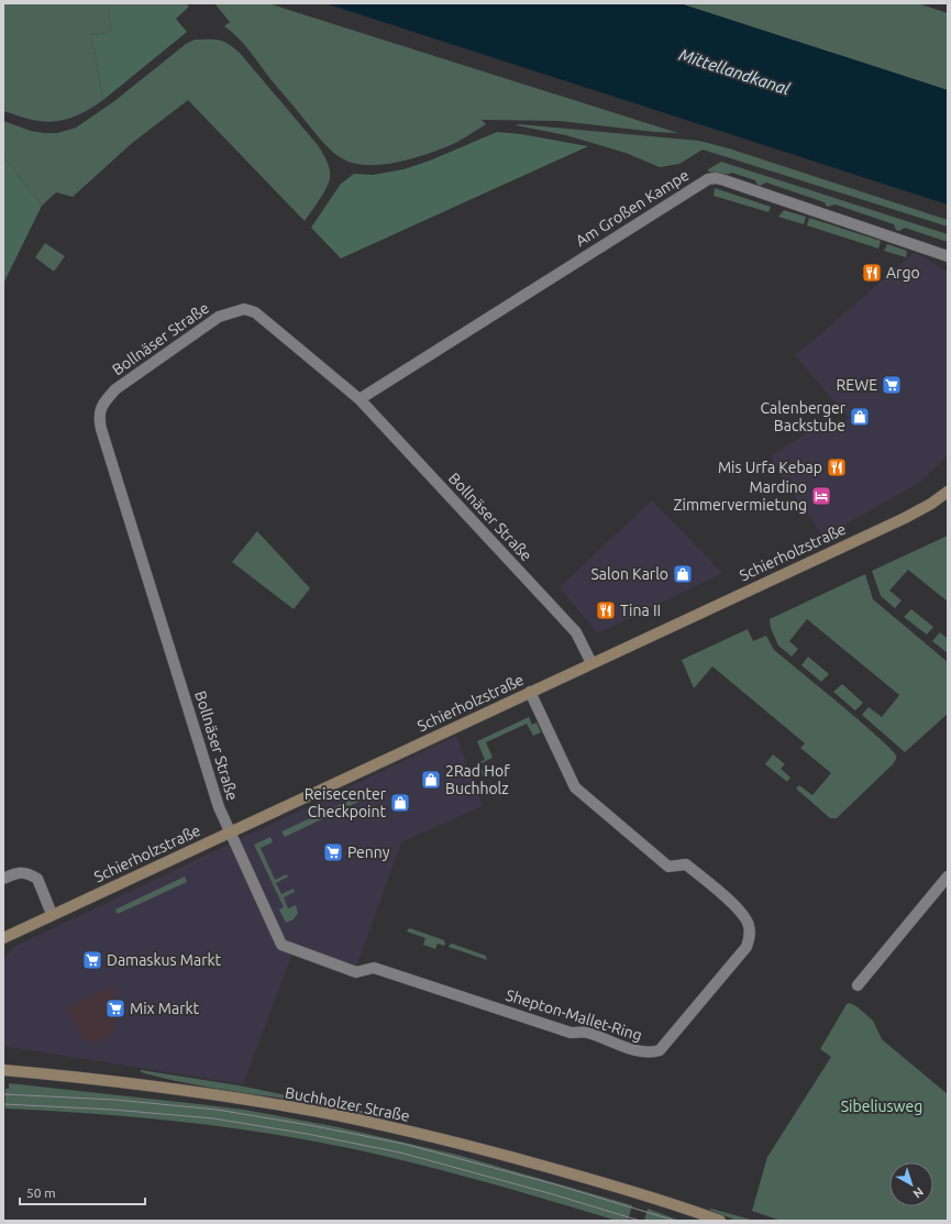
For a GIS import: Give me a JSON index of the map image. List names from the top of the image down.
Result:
{
  "streets": {
    "street": [
      "Am Großen Kampe",
      "Bollnäser Straße",
      "Schierholzstraße",
      "Shepton-Mallet-Ring",
      "Buchholzer Straße"
    ]
  },
  "crossings": [
    ["Am Großen Kampe", "Bollnäser Straße"],
    ["Bollnäser Straße", "Schierholzstraße"],
    ["Bollnäser Straße", "Shepton-Mallet-Ring"],
    ["Schierholzstraße", "Shepton-Mallet-Ring"]
  ],
  "water": ["Mittellandkanal"],
  "parks": ["Sibeliusweg"],
  "places": {
    "restaurant": ["Argo", "Mis Urfa Kebap", "Tina II"],
    "supermarket": [
      "REWE",
      "Penny",
      "Damaskus Markt",
      "Mix Markt"
    ],
    "shop": [
      "Calenberger Backstube",
      "Salon Karlo",
      "2Rad Hof Buchholz",
      "Reisecenter Checkpoint"
    ],
    "hotel": ["Mardino Zimmervermietung"]
  },
  "scale_bar": "50 m",
  "north": "bottom right"
}
